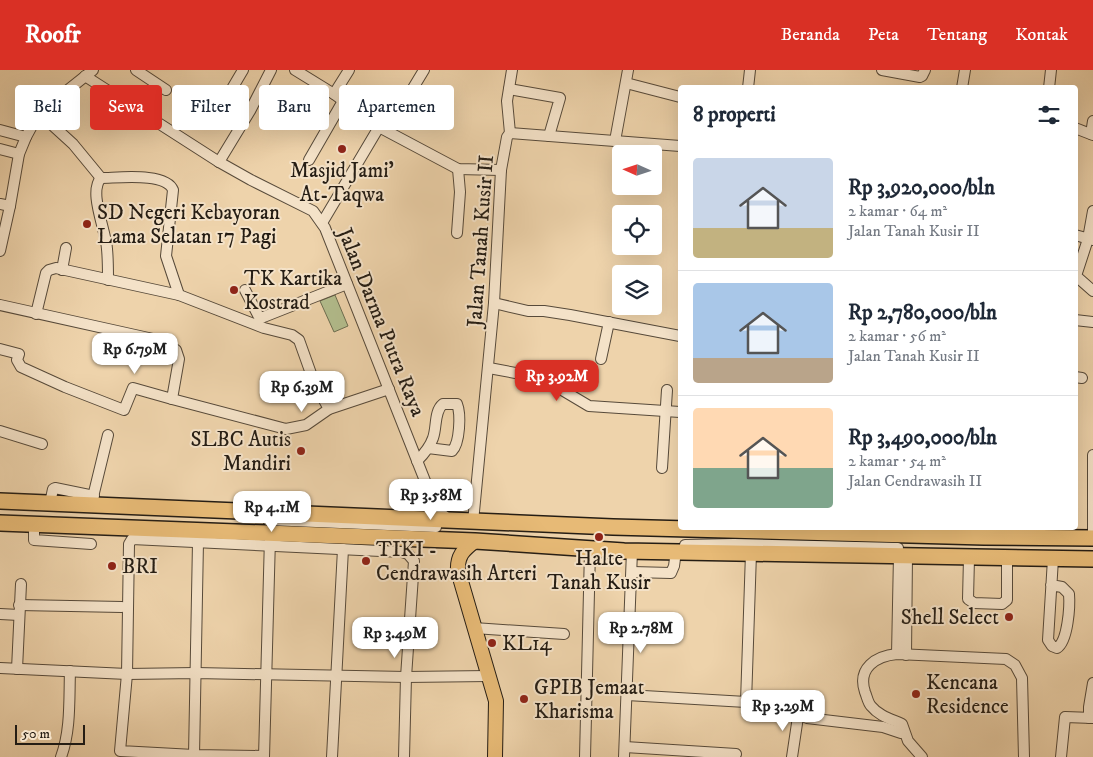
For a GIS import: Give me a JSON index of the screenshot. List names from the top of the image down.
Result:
{
  "streets": {
    "street": ["Jalan Tanah Kusir II", "Jalan Darma Putra Raya"]
  },
  "places": [
    "Masjid Jami' At-Taqwa",
    "SD Negeri Kebayoran Lama Selatan 17 Pagi",
    "TK Kartika Kostrad",
    "SLBC Autis Mandiri",
    "Halte Tanah Kusir",
    "TIKI - Cendrawasih Arteri",
    "BRI",
    "Shell Select",
    "KL14",
    "Kencana Residence",
    "GPIB Jemaat Kharisma"
  ],
  "scale_bar": "50 m",
  "north": "left",
  "page": {
    "header": "Roofr",
    "nav": [
      "Beranda",
      "Peta",
      "Tentang",
      "Kontak"
    ],
    "chip": [
      "Beli",
      "Sewa",
      "Filter",
      "Baru",
      "Apartemen"
    ],
    "heading": "8 properti",
    "list": [
      {
        "name": "Rp 3,920,000/bln",
        "note": "2 kamar · 64 m² · Jalan Tanah Kusir II"
      },
      {
        "name": "Rp 2,780,000/bln",
        "note": "2 kamar · 56 m² · Jalan Tanah Kusir II"
      },
      {
        "name": "Rp 3,490,000/bln",
        "note": "2 kamar · 54 m² · Jalan Cendrawasih II"
      }
    ],
    "price": [
      "Rp 6.79M",
      "Rp 3.92M",
      "Rp 6.39M",
      "Rp 3.58M",
      "Rp 4.1M",
      "Rp 2.78M",
      "Rp 3.49M",
      "Rp 3.29M"
    ],
    "scale": "50 m"
  }
}
